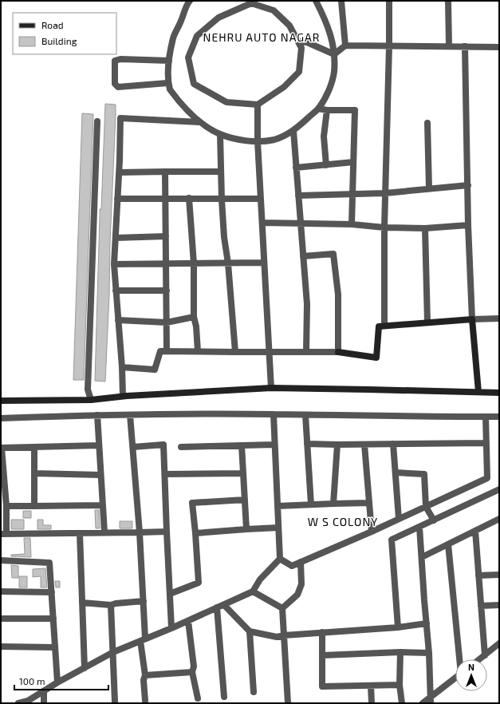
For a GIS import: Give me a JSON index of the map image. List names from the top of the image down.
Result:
{
  "districts": ["NEHRU AUTO NAGAR", "W S COLONY"],
  "legend": ["Road", "Building"],
  "scale_bar": "100 m",
  "north": "top"
}
